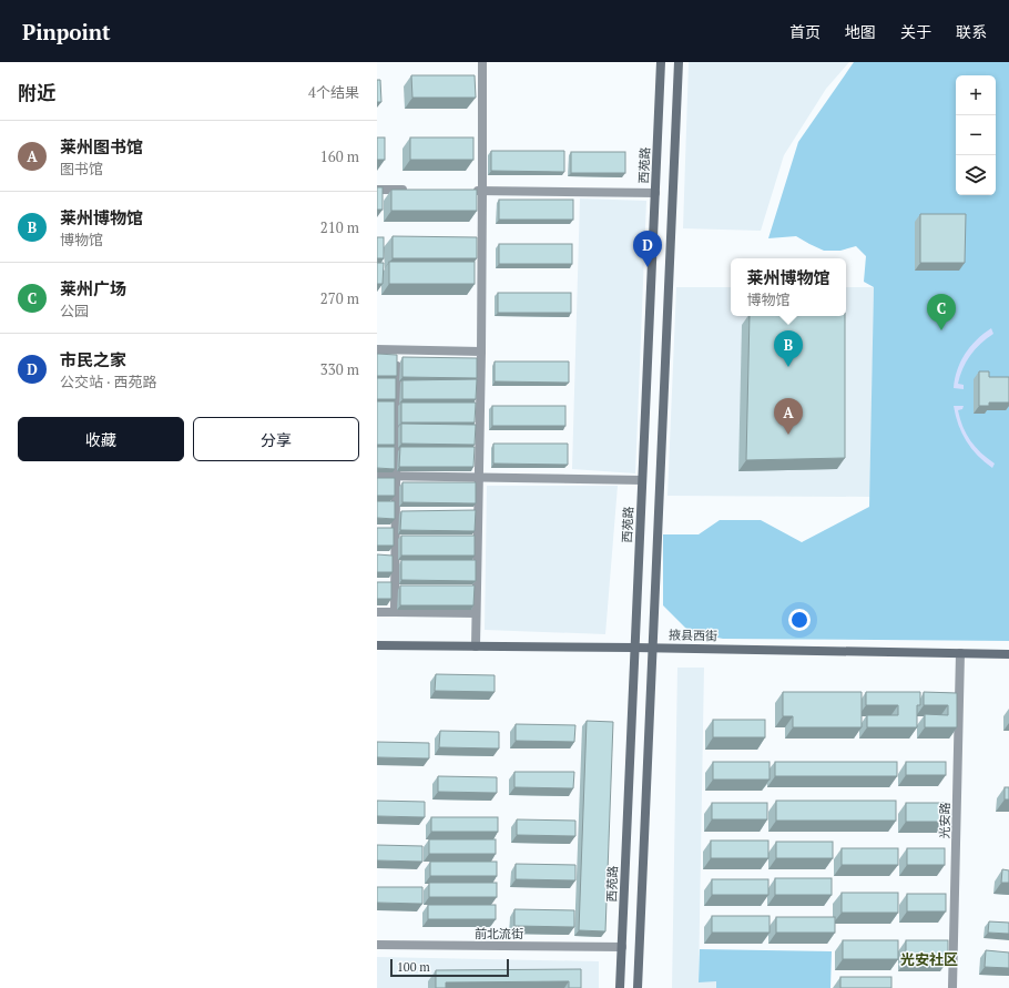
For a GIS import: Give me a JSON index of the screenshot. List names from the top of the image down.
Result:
{
  "streets": {
    "main road": ["西苑路", "掖县西街"],
    "street": ["光安路", "前北流街"]
  },
  "crossings": [
    ["西苑路", "掖县西街"],
    ["西苑路", "前北流街"],
    ["掖县西街", "光安路"]
  ],
  "districts": ["光安社区"],
  "scale_bar": "100 m",
  "page": {
    "header": "Pinpoint",
    "nav": [
      "首页",
      "地图",
      "关于",
      "联系"
    ],
    "heading": ["附近", "4个结果"],
    "map_buttons": ["+", "−"],
    "list": [
      {
        "mark": "A",
        "name": "莱州图书馆",
        "note": "图书馆",
        "value": "160 m"
      },
      {
        "mark": "B",
        "name": "莱州博物馆",
        "note": "博物馆",
        "value": "210 m"
      },
      {
        "mark": "C",
        "name": "莱州广场",
        "note": "公园",
        "value": "270 m"
      },
      {
        "mark": "D",
        "name": "市民之家",
        "note": "公交站 · 西苑路",
        "value": "330 m"
      }
    ],
    "pins": [
      "D",
      "C",
      "B",
      "A"
    ],
    "popup": ["莱州博物馆", "博物馆"],
    "buttons": ["收藏", "分享"],
    "scale": "100 m"
  }
}
